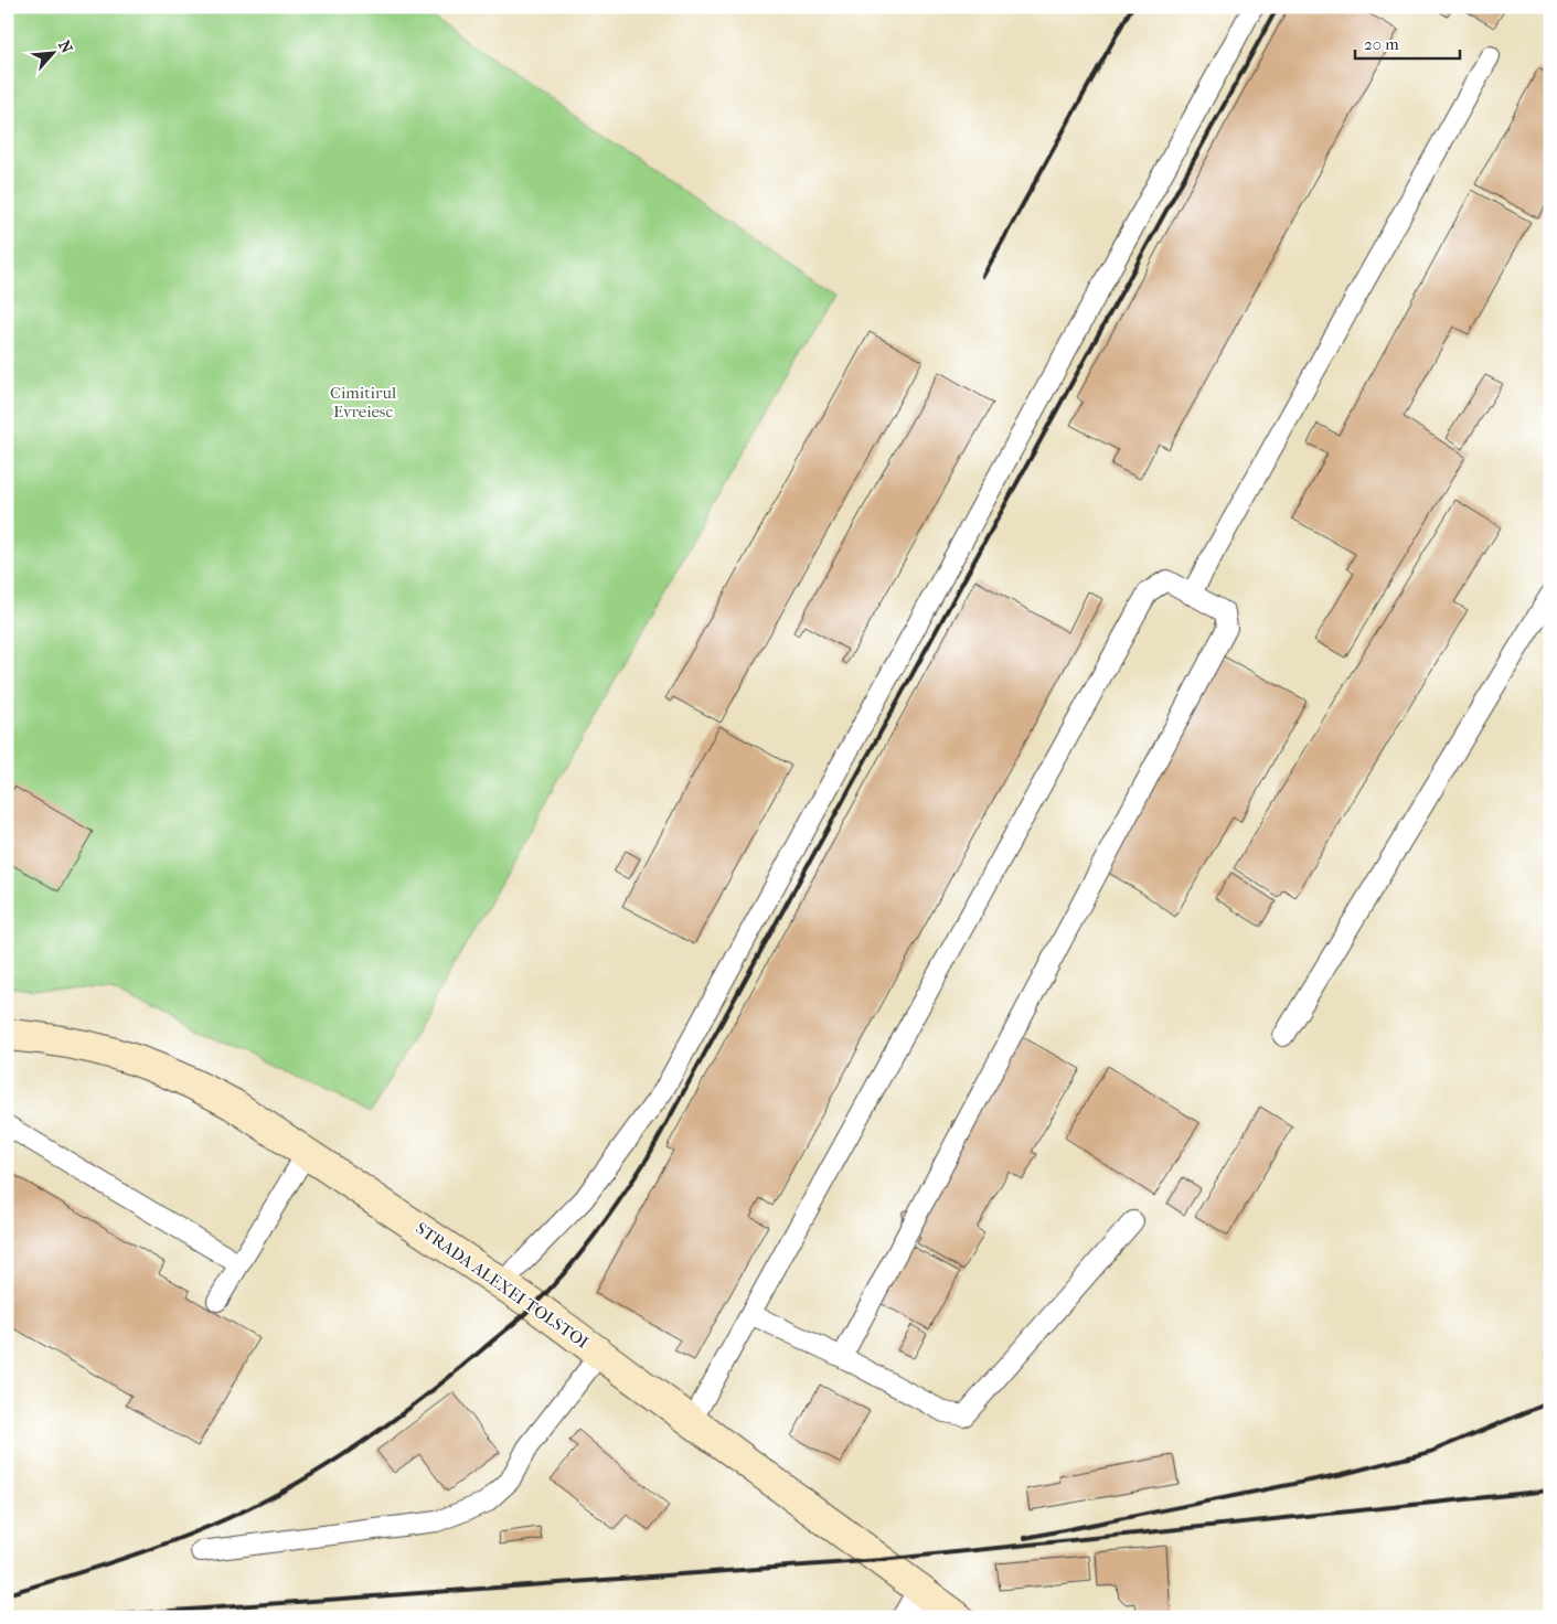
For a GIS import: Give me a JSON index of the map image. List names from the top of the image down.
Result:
{
  "streets": {
    "main road": ["STRADA ALEXEI TOLSTOI"]
  },
  "parks": ["Cimitirul Evreiesc"],
  "scale_bar": "20 m",
  "north": "top right"
}
